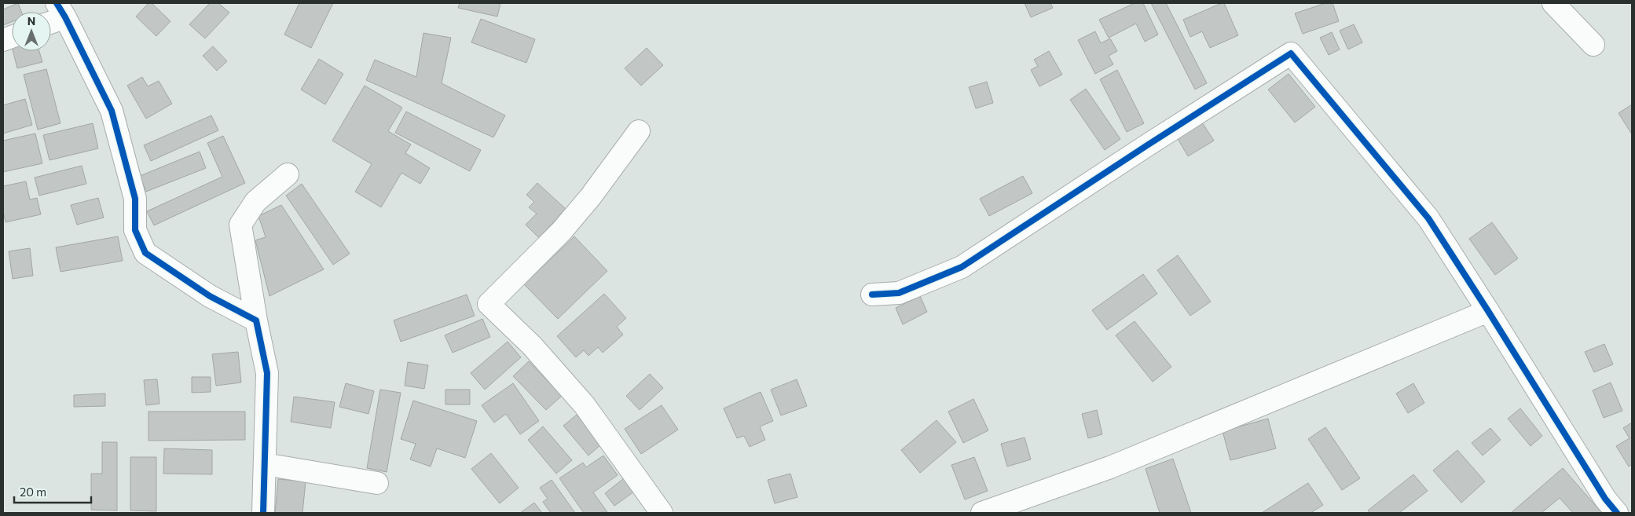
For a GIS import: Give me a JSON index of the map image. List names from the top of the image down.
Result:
{
  "scale_bar": "20 m",
  "north": "top"
}
